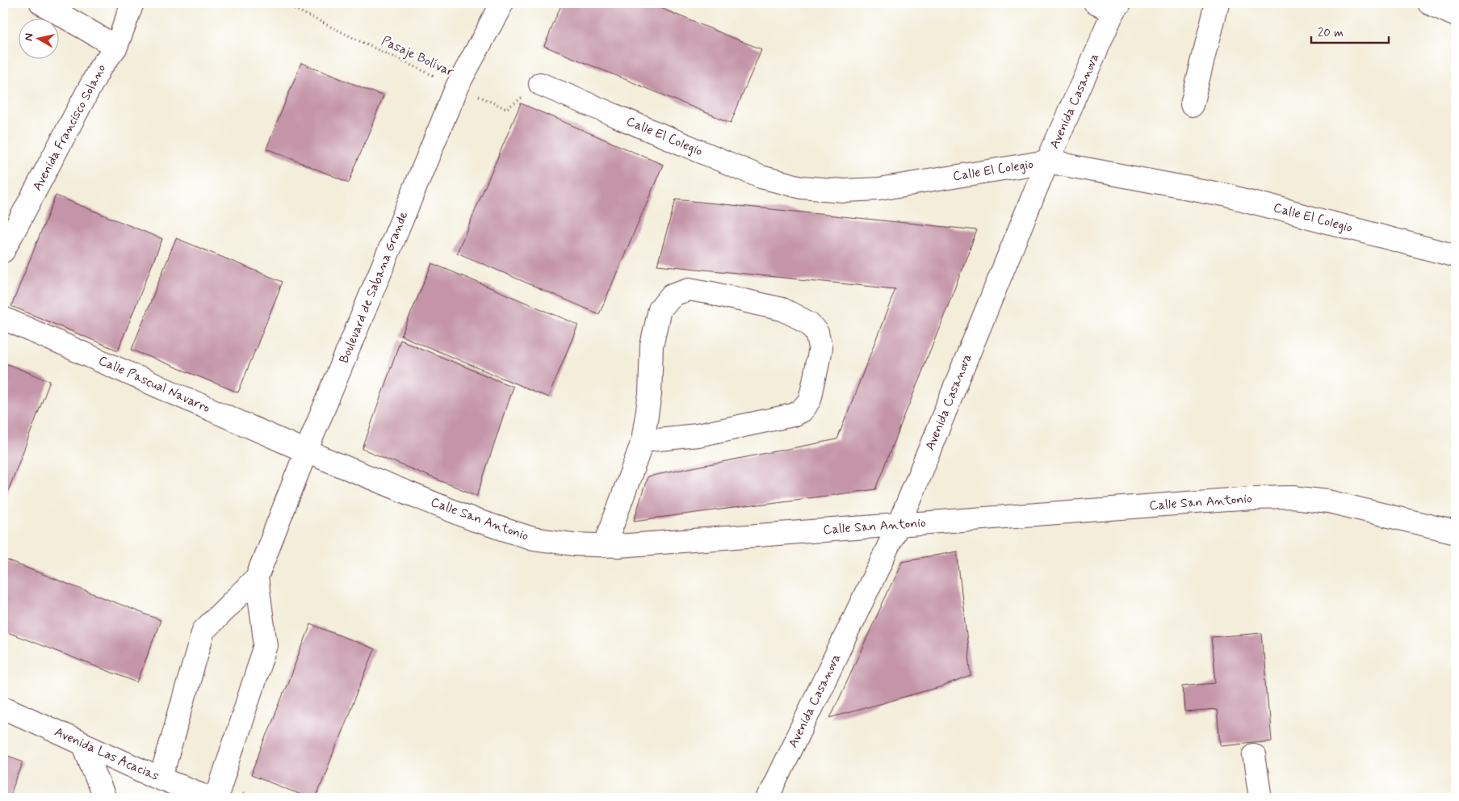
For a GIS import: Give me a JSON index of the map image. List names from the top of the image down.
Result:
{
  "streets": {
    "street": [
      "Avenida Casanova",
      "Avenida Francisco Solano",
      "Calle El Colegio",
      "Boulevard de Sabana Grande",
      "Calle Pascual Navarro",
      "Calle San Antonio",
      "Avenida Las Acacias"
    ],
    "path": ["Pasaje Bolívar"]
  },
  "crossings": [
    ["Pasaje Bolívar", "Calle El Colegio"],
    ["Pasaje Bolívar", "Boulevard de Sabana Grande"],
    ["Avenida Casanova", "Calle El Colegio"],
    ["Avenida Casanova", "Calle San Antonio"],
    ["Boulevard de Sabana Grande", "Calle Pascual Navarro"],
    ["Boulevard de Sabana Grande", "Calle San Antonio"],
    ["Boulevard de Sabana Grande", "Avenida Las Acacias"],
    ["Calle Pascual Navarro", "Calle San Antonio"]
  ],
  "scale_bar": "20 m",
  "north": "left"
}
